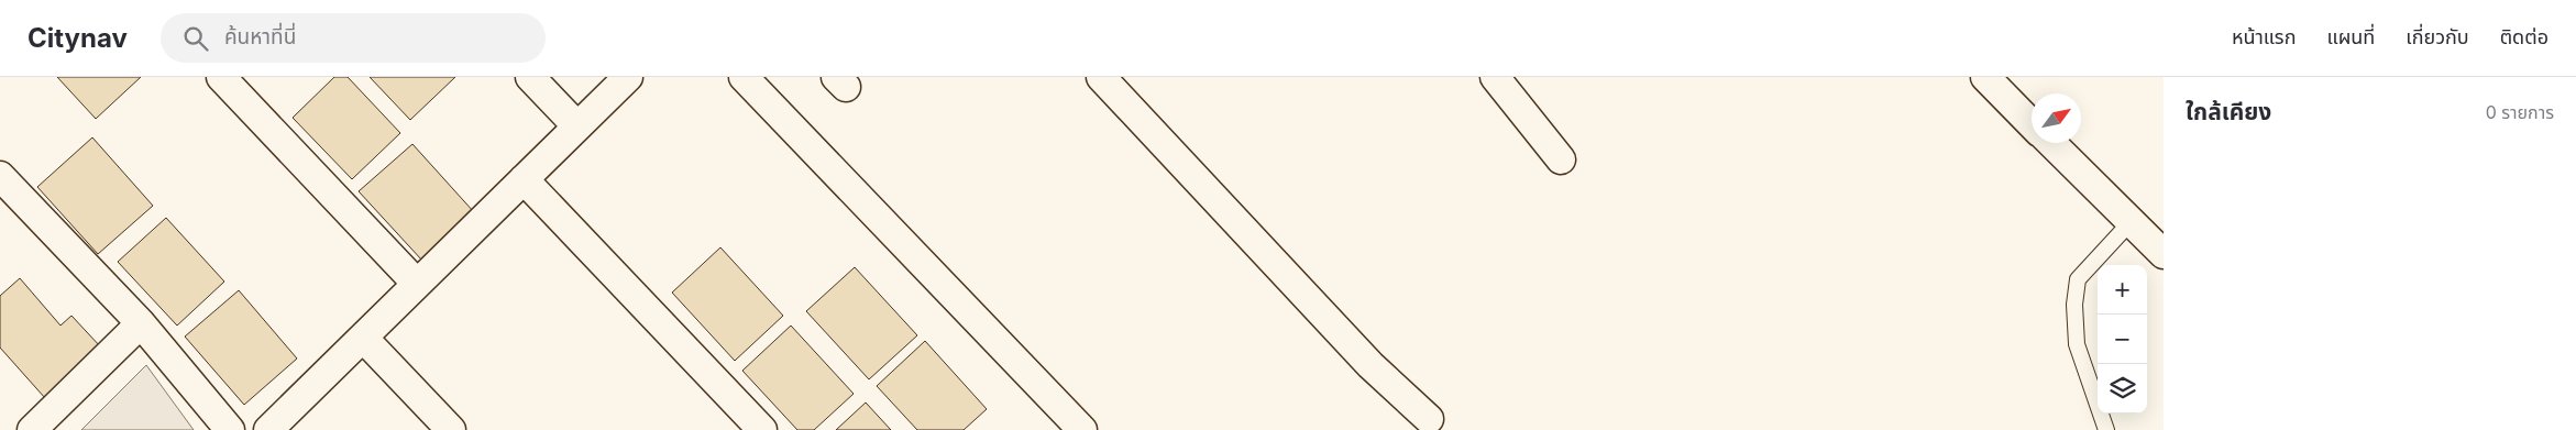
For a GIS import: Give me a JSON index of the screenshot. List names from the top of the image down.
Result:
{
  "north": "top right",
  "page": {
    "header": "Citynav",
    "search": "ค้นหาที่นี่",
    "nav": [
      "หน้าแรก",
      "แผนที่",
      "เกี่ยวกับ",
      "ติดต่อ"
    ],
    "heading": ["ใกล้เคียง", "0 รายการ"],
    "map_buttons": ["+", "−"]
  }
}
